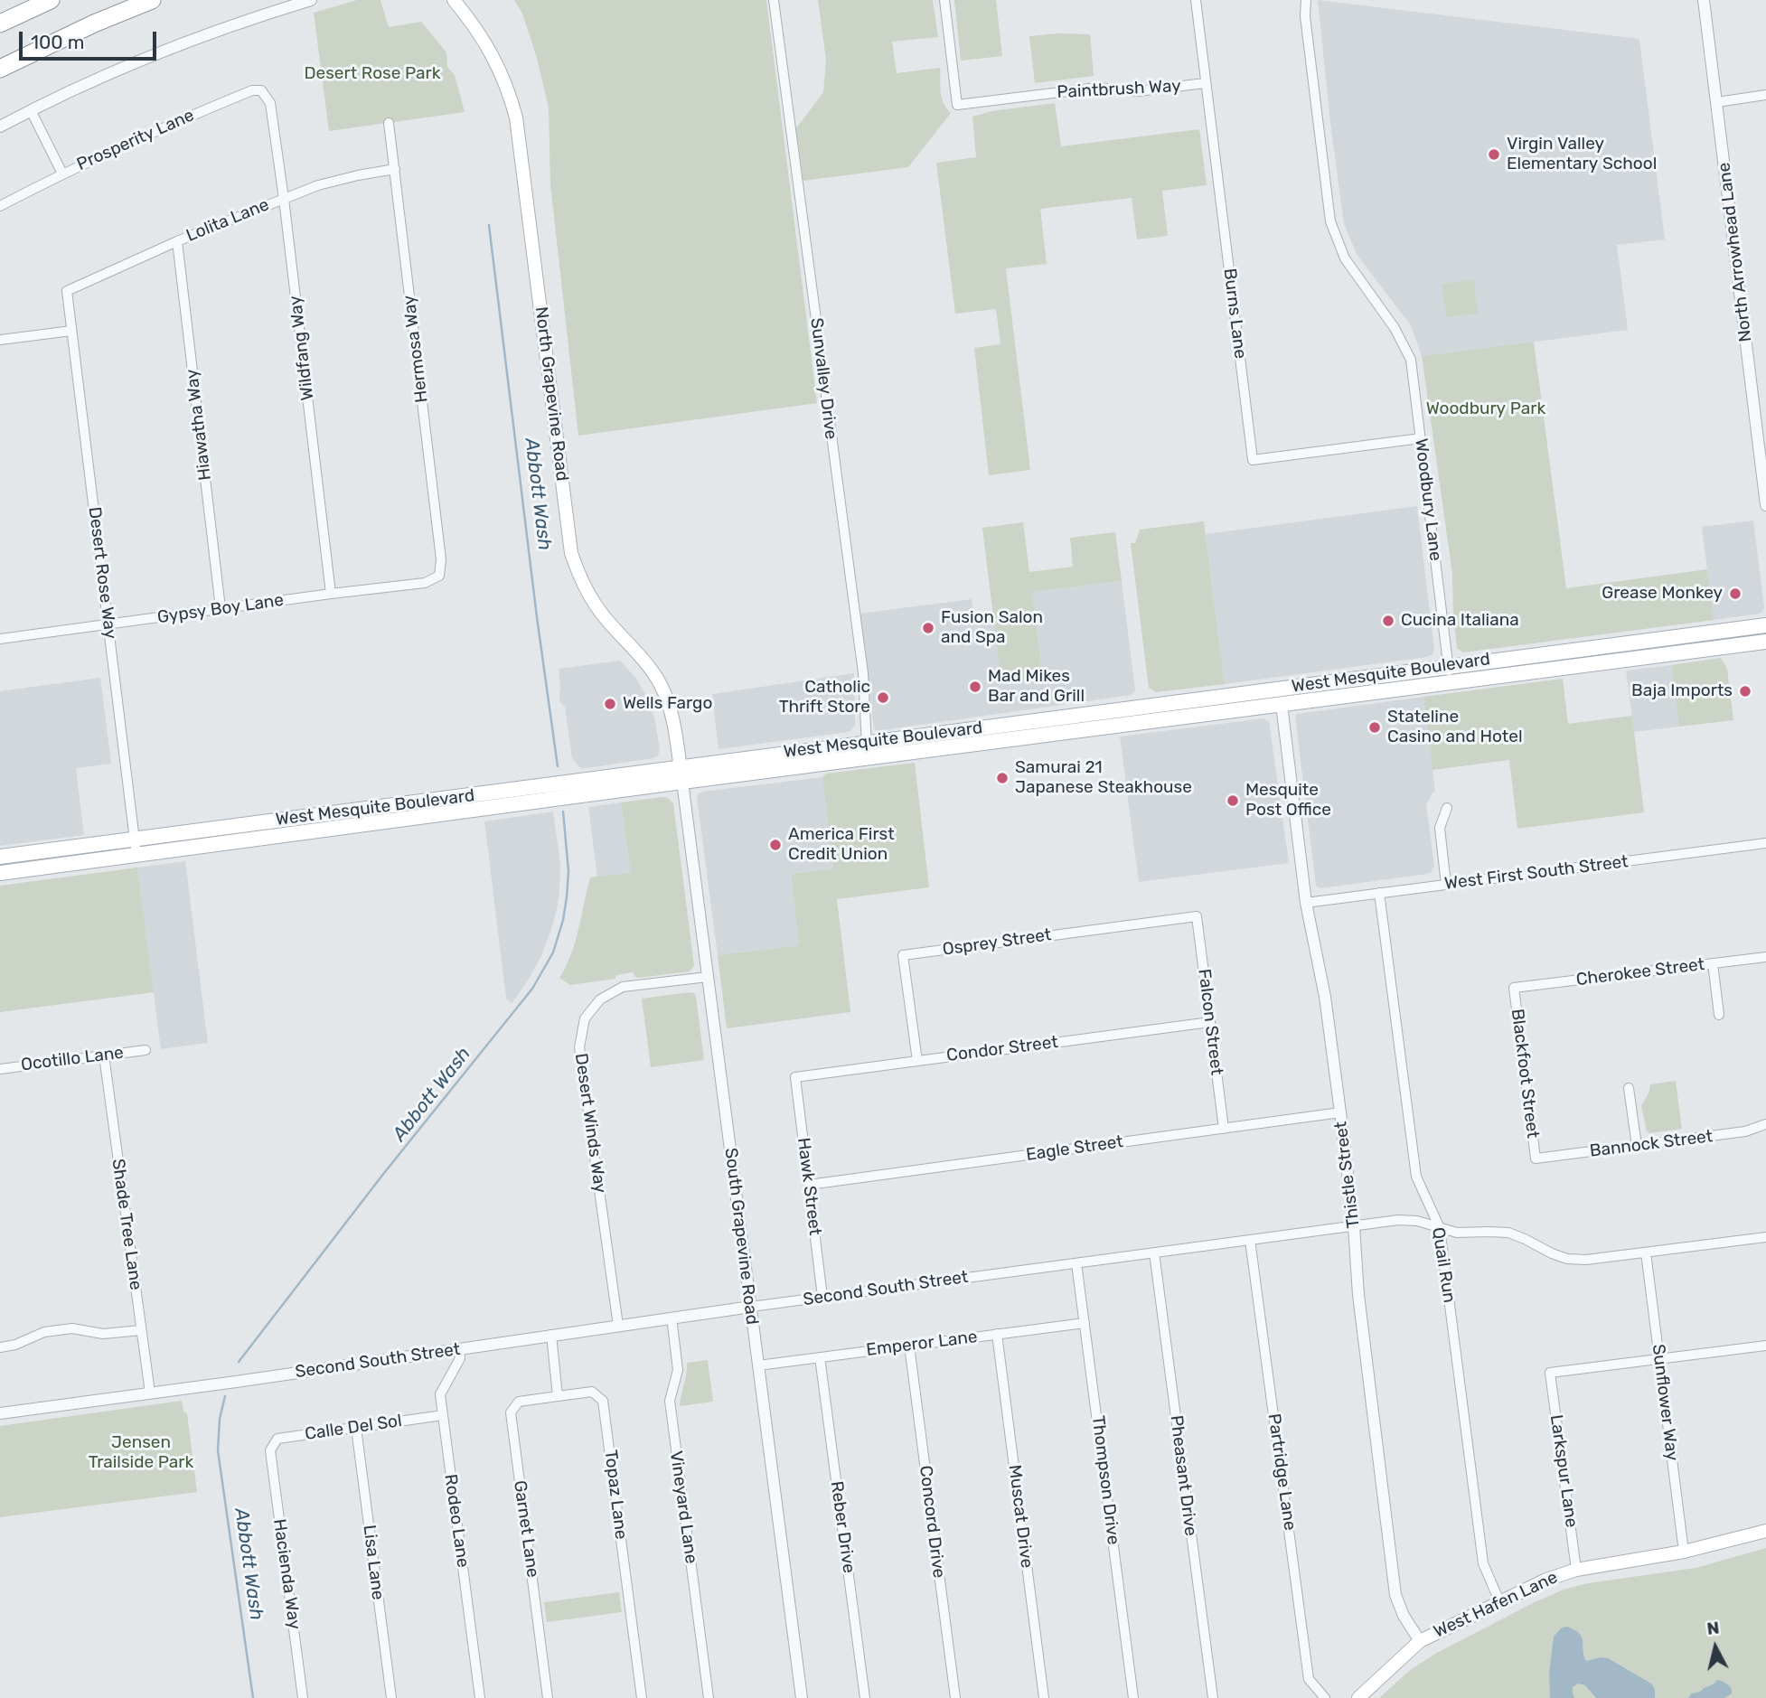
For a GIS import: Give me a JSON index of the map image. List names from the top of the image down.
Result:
{
  "streets": {
    "main road": ["North Grapevine Road", "West Mesquite Boulevard", "West Hafen Lane"],
    "street": [
      "Paintbrush Way",
      "Prosperity Lane",
      "Lolita Lane",
      "North Arrowhead Lane",
      "Burns Lane",
      "Wildfang Way",
      "Hermosa Way",
      "Sunvalley Drive",
      "Hiawatha Way",
      "Woodbury Lane",
      "Desert Rose Way",
      "Gypsy Boy Lane",
      "West First South Street",
      "Osprey Street",
      "Cherokee Street",
      "Falcon Street",
      "Condor Street",
      "Ocotillo Lane",
      "Blackfoot Street",
      "Desert Winds Way",
      "Bannock Street",
      "Eagle Street",
      "Thistle Street",
      "Hawk Street",
      "Shade Tree Lane",
      "South Grapevine Road",
      "Quail Run",
      "Second South Street",
      "Emperor Lane",
      "Sunflower Way",
      "Calle Del Sol",
      "Larkspur Lane",
      "Partridge Lane",
      "Pheasant Drive",
      "Thompson Drive",
      "Topaz Lane",
      "Vineyard Lane",
      "Muscat Drive",
      "Rodeo Lane",
      "Concord Drive",
      "Reber Drive",
      "Garnet Lane",
      "Lisa Lane",
      "Hacienda Way"
    ]
  },
  "crossings": [
    ["Paintbrush Way", "Burns Lane"],
    ["Prosperity Lane", "Wildfang Way"],
    ["Lolita Lane", "Wildfang Way"],
    ["Lolita Lane", "Hermosa Way"],
    ["Lolita Lane", "Hiawatha Way"],
    ["Lolita Lane", "Desert Rose Way"],
    ["Burns Lane", "Woodbury Lane"],
    ["Wildfang Way", "Gypsy Boy Lane"],
    ["Hermosa Way", "Gypsy Boy Lane"],
    ["Sunvalley Drive", "West Mesquite Boulevard"],
    ["North Grapevine Road", "West Mesquite Boulevard"],
    ["North Grapevine Road", "South Grapevine Road"],
    ["Hiawatha Way", "Gypsy Boy Lane"],
    ["Woodbury Lane", "West Mesquite Boulevard"],
    ["Desert Rose Way", "Gypsy Boy Lane"],
    ["Desert Rose Way", "West Mesquite Boulevard"],
    ["West Mesquite Boulevard", "Thistle Street"],
    ["West Mesquite Boulevard", "South Grapevine Road"],
    ["West First South Street", "Thistle Street"],
    ["West First South Street", "Quail Run"],
    ["Osprey Street", "Falcon Street"],
    ["Osprey Street", "Condor Street"],
    ["Cherokee Street", "Blackfoot Street"],
    ["Falcon Street", "Condor Street"],
    ["Falcon Street", "Eagle Street"],
    ["Condor Street", "Hawk Street"],
    ["Ocotillo Lane", "Shade Tree Lane"],
    ["Blackfoot Street", "Bannock Street"],
    ["Desert Winds Way", "South Grapevine Road"],
    ["Desert Winds Way", "Second South Street"],
    ["Eagle Street", "Thistle Street"],
    ["Eagle Street", "Hawk Street"],
    ["Thistle Street", "Second South Street"],
    ["Thistle Street", "West Hafen Lane"],
    ["Hawk Street", "Second South Street"],
    ["Shade Tree Lane", "Second South Street"],
    ["South Grapevine Road", "Second South Street"],
    ["South Grapevine Road", "Emperor Lane"],
    ["Quail Run", "Second South Street"],
    ["Quail Run", "West Hafen Lane"],
    ["Second South Street", "Sunflower Way"],
    ["Second South Street", "Partridge Lane"],
    ["Second South Street", "Pheasant Drive"],
    ["Second South Street", "Thompson Drive"],
    ["Second South Street", "Vineyard Lane"],
    ["Second South Street", "Rodeo Lane"],
    ["Emperor Lane", "Thompson Drive"],
    ["Emperor Lane", "Muscat Drive"],
    ["Emperor Lane", "Concord Drive"],
    ["Emperor Lane", "Reber Drive"],
    ["Sunflower Way", "Larkspur Lane"],
    ["Sunflower Way", "West Hafen Lane"],
    ["Calle Del Sol", "Rodeo Lane"],
    ["Calle Del Sol", "Lisa Lane"],
    ["Calle Del Sol", "Hacienda Way"],
    ["Larkspur Lane", "West Hafen Lane"],
    ["Topaz Lane", "Garnet Lane"]
  ],
  "water": ["Abbott Wash"],
  "parks": ["Desert Rose Park", "Woodbury Park", "Jensen Trailside Park"],
  "places": [
    "Virgin Valley Elementary School",
    "Grease Monkey",
    "Cucina Italiana",
    "Fusion Salon and Spa",
    "Mad Mikes Bar and Grill",
    "Baja Imports",
    "Catholic Thrift Store",
    "Wells Fargo",
    "Stateline Casino and Hotel",
    "Samurai 21 Japanese Steakhouse",
    "Mesquite Post Office",
    "America First Credit Union"
  ],
  "scale_bar": "100 m",
  "north": "top"
}
